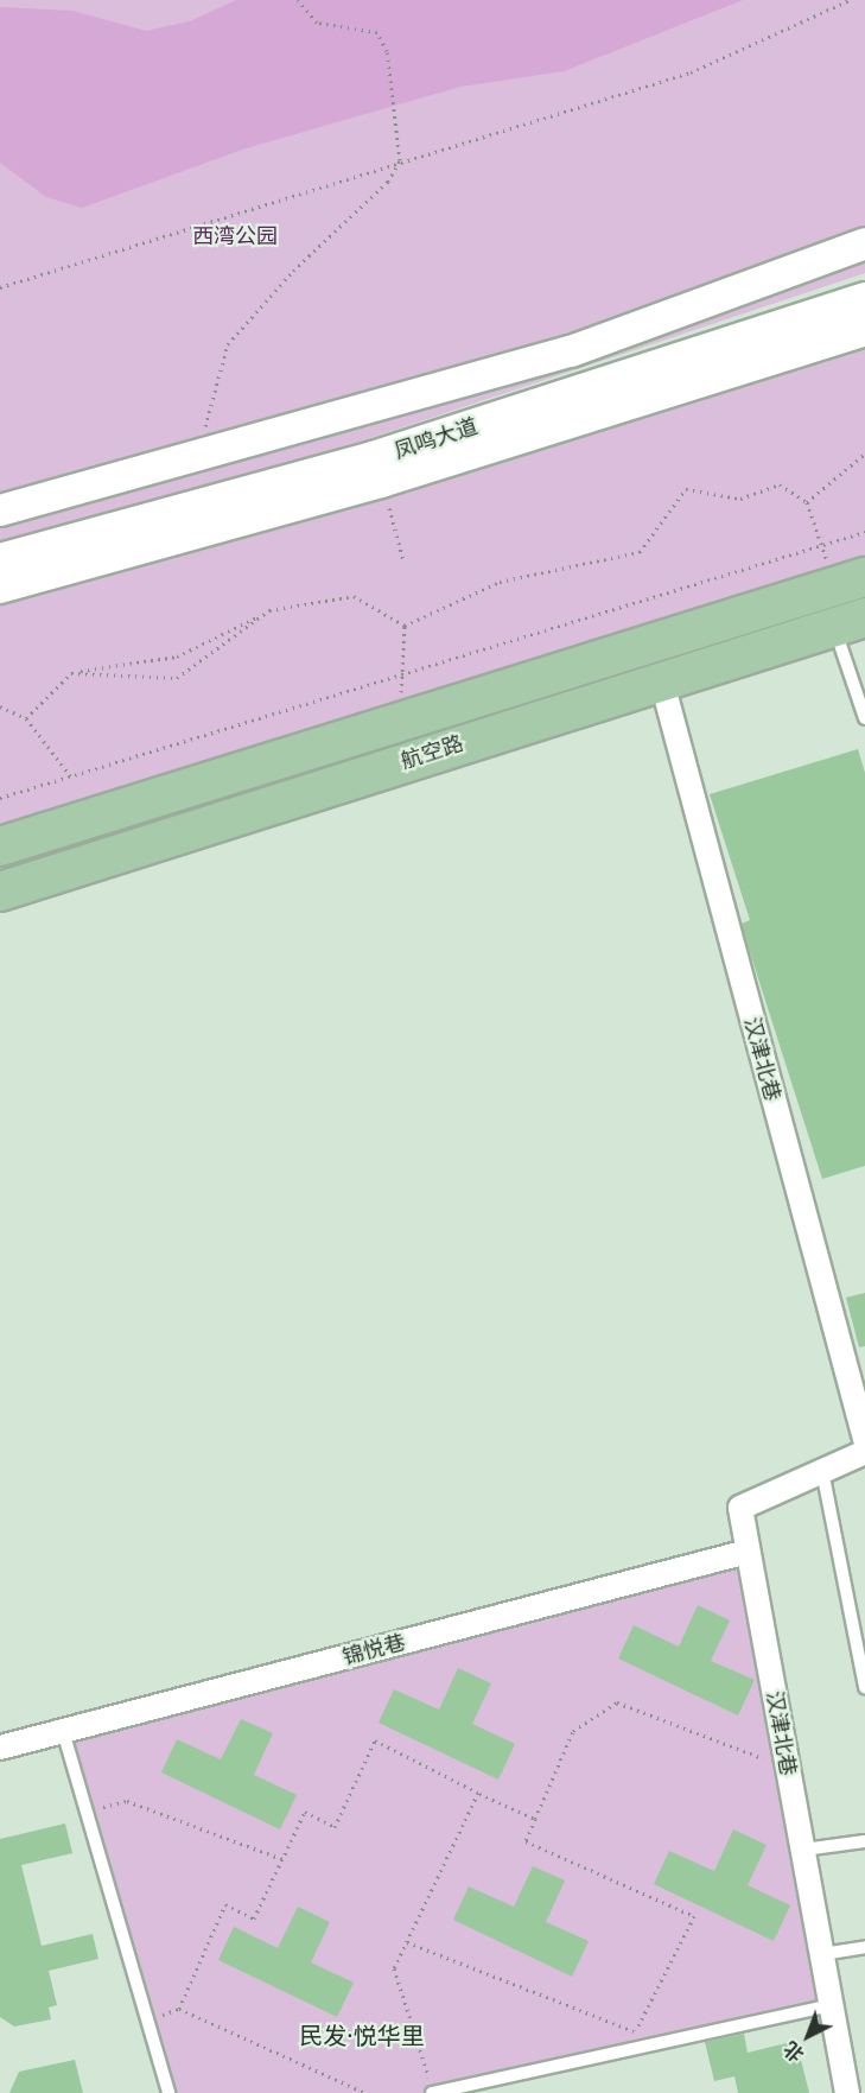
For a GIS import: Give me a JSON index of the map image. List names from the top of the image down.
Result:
{
  "streets": {
    "main road": ["凤鸣大道", "航空路"],
    "street": ["汉津北巷", "锦悦巷"]
  },
  "crossings": [
    ["航空路", "汉津北巷"],
    ["汉津北巷", "锦悦巷"]
  ],
  "districts": ["民发·悦华里"],
  "parks": ["西湾公园"],
  "north": "bottom left"
}
